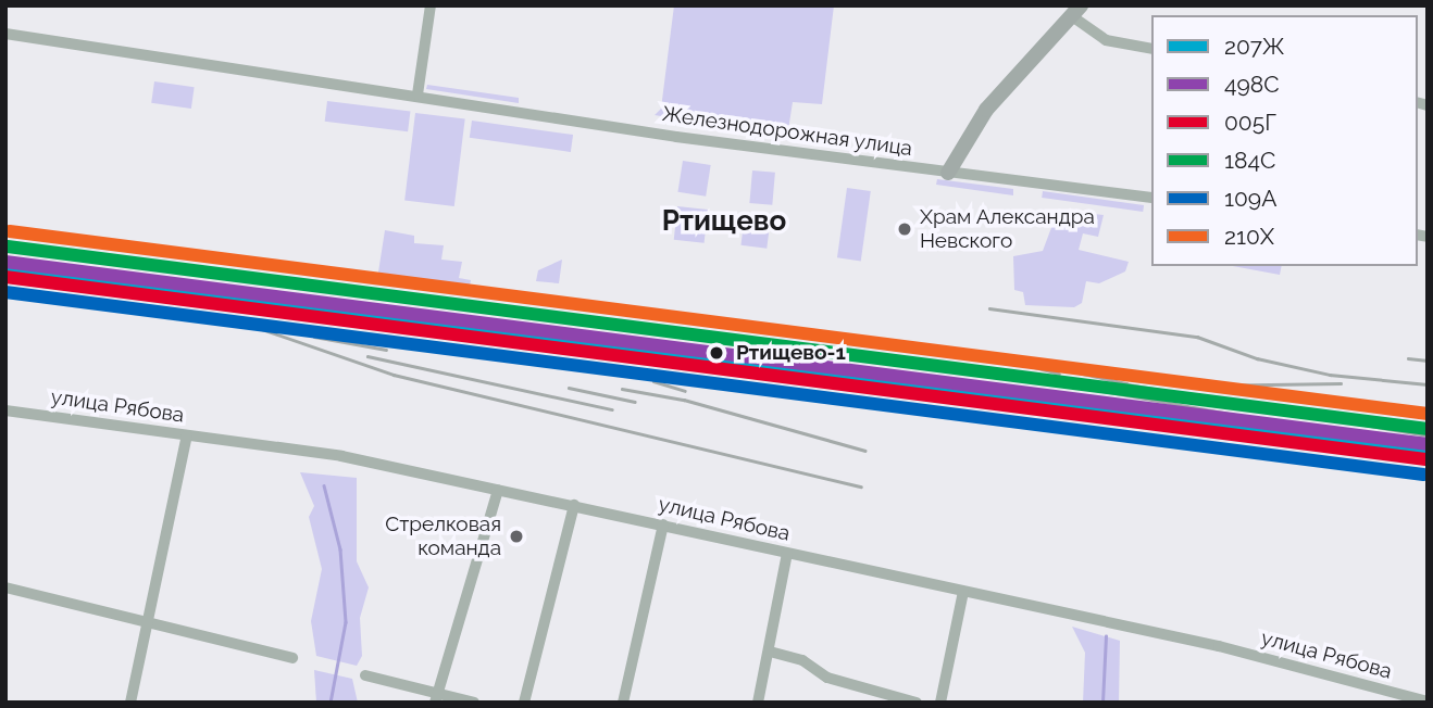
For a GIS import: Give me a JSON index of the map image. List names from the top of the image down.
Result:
{
  "streets": {
    "street": ["Железнодорожная улица", "улица Рябова"]
  },
  "districts": ["Ртищево"],
  "places": ["Храм Александра Невского", "Ртищево-1", "Стрелковая команда"],
  "lines": [
    "transit line 210Х",
    "transit line 184С",
    "transit line 498С",
    "transit line 207Ж",
    "transit line 005Г",
    "transit line 109А"
  ],
  "legend": [
    "207Ж",
    "498С",
    "005Г",
    "184С",
    "109А",
    "210Х"
  ]
}
